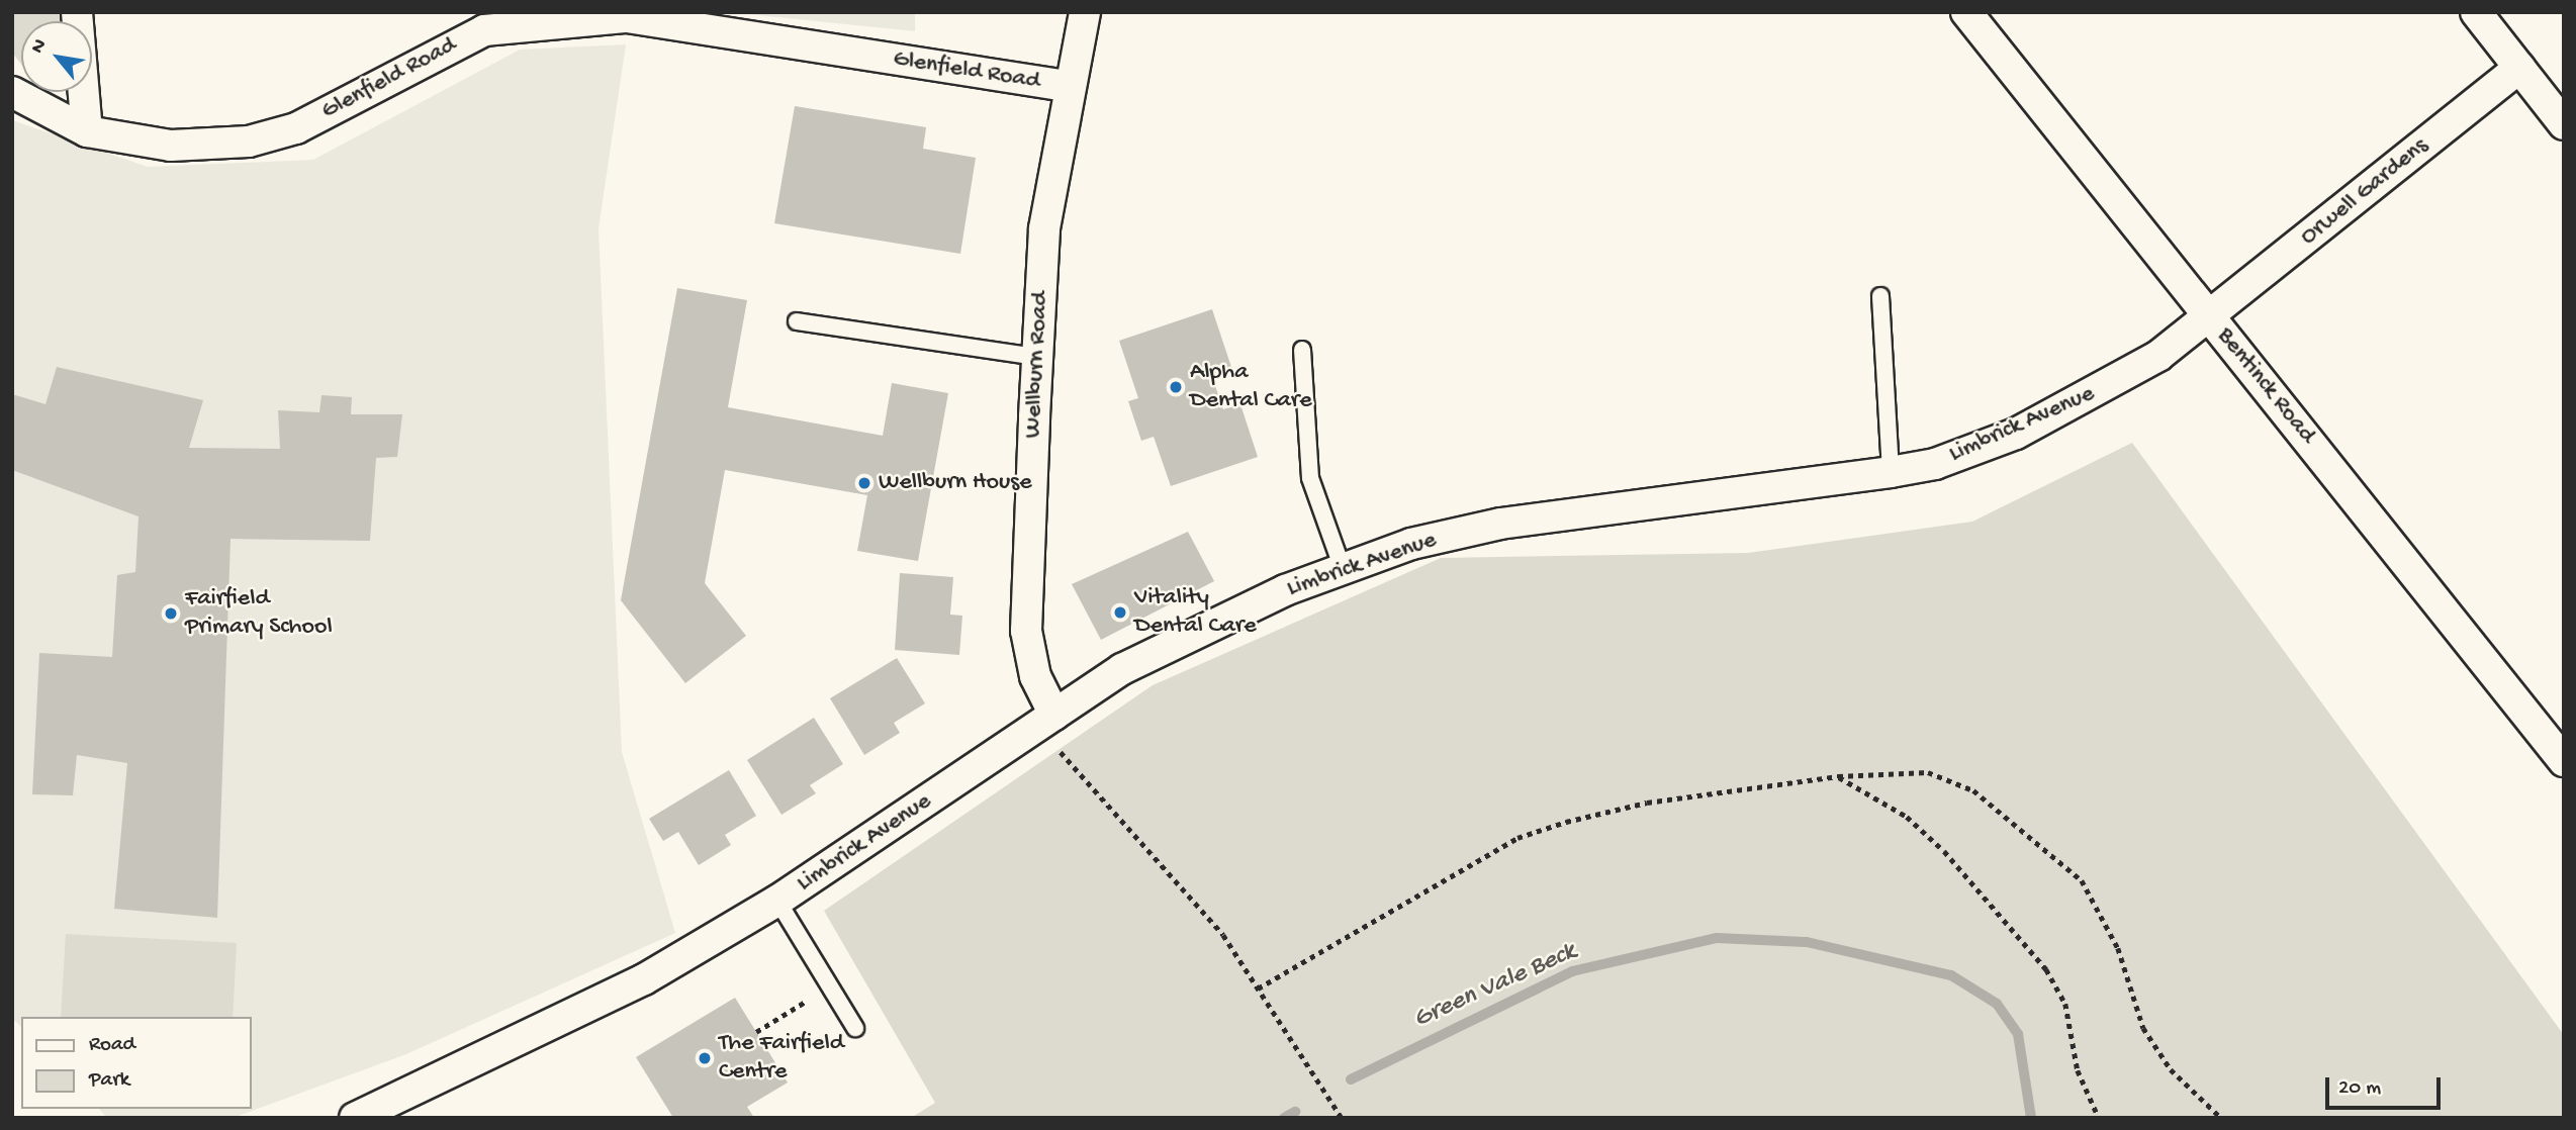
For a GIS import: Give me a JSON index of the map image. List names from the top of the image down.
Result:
{
  "streets": {
    "street": [
      "Glenfield Road",
      "Orwell Gardens",
      "Wellburn Road",
      "Bentinck Road",
      "Limbrick Avenue"
    ]
  },
  "crossings": [
    ["Glenfield Road", "Wellburn Road"],
    ["Orwell Gardens", "Bentinck Road"],
    ["Orwell Gardens", "Limbrick Avenue"],
    ["Wellburn Road", "Limbrick Avenue"],
    ["Bentinck Road", "Limbrick Avenue"]
  ],
  "water": ["Green Vale Beck"],
  "places": [
    "Alpha Dental Care",
    "Wellburn House",
    "Vitality Dental Care",
    "Fairfield Primary School",
    "The Fairfield Centre"
  ],
  "legend": ["Road", "Park"],
  "scale_bar": "20 m",
  "north": "top left"
}
